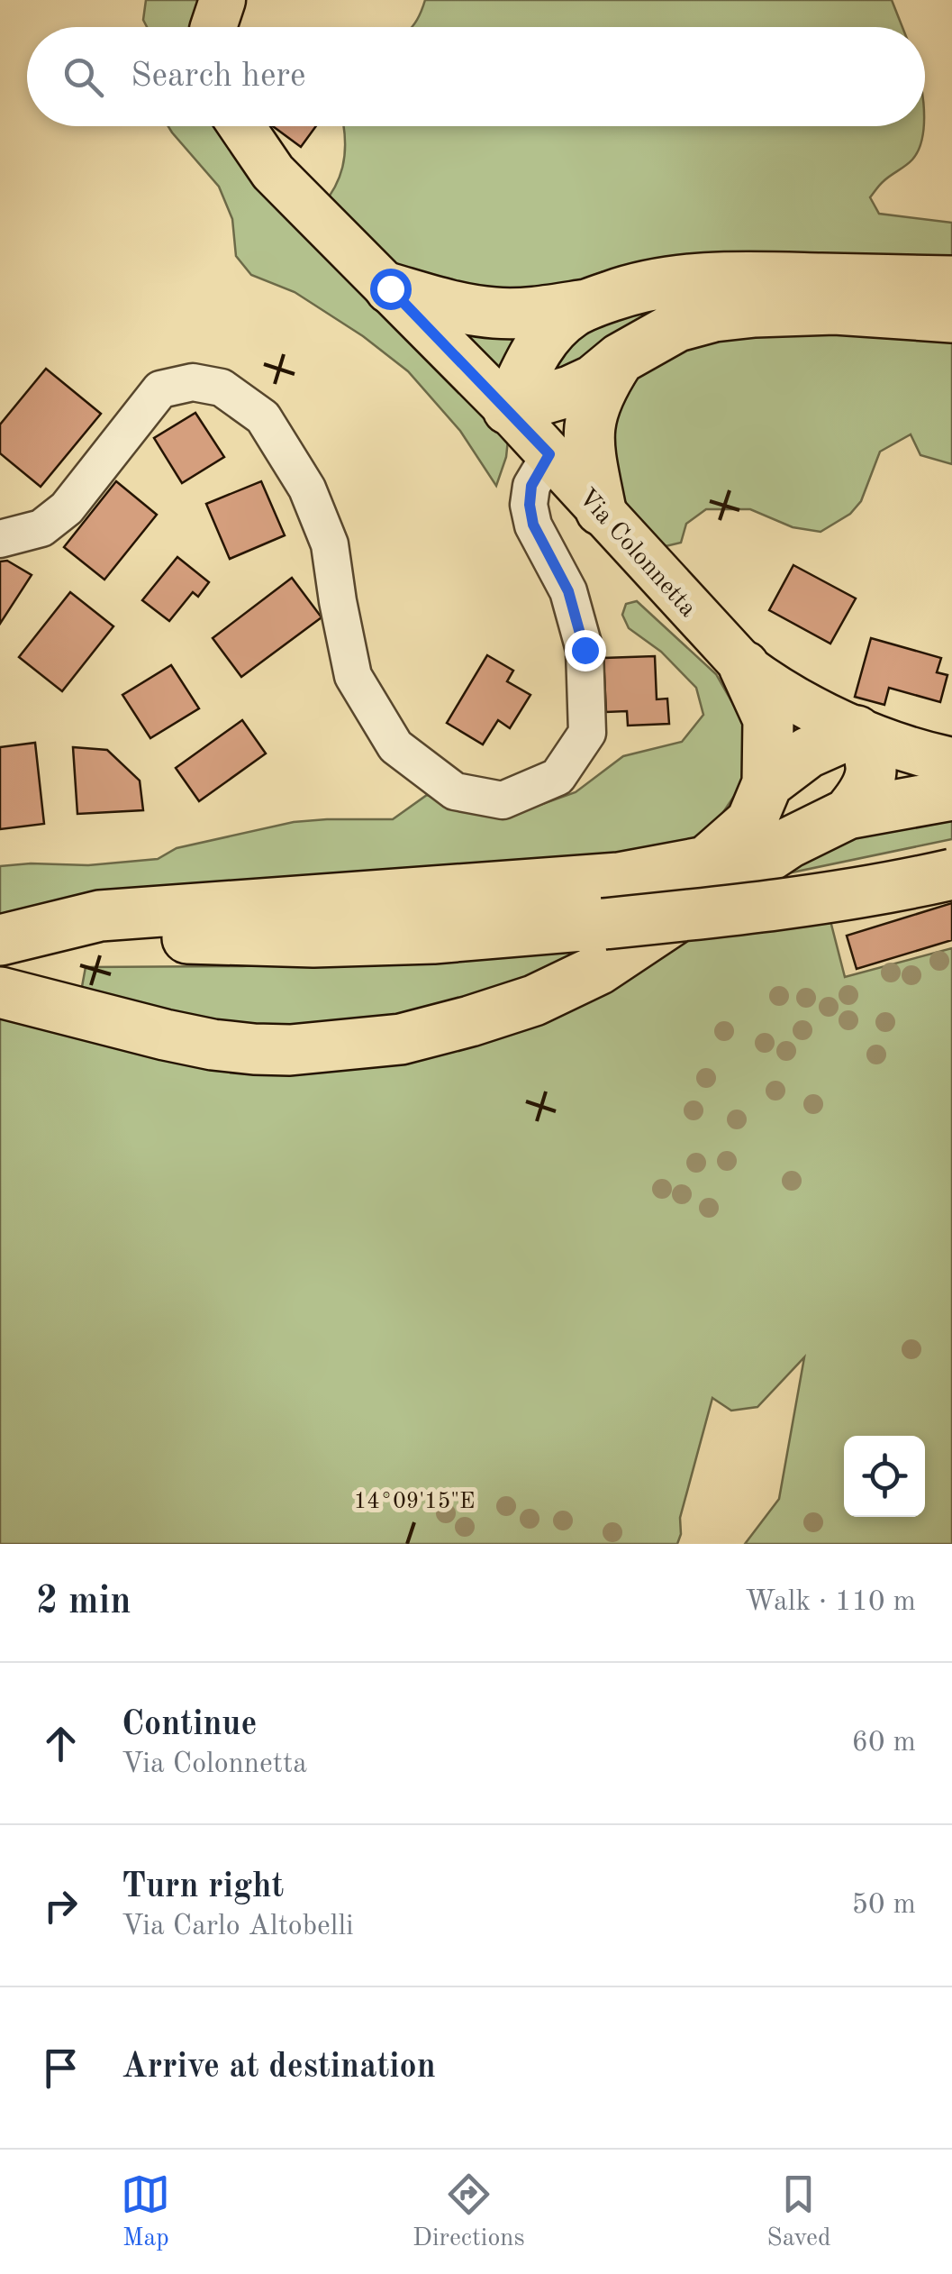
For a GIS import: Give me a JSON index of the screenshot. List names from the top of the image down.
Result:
{
  "streets": {
    "main road": ["Via Colonnetta"]
  },
  "page": {
    "search": "Search here",
    "heading": ["2 min", "Walk · 110 m"],
    "list": [
      ["Continue", "Via Colonnetta", "60 m"],
      ["Turn right", "Via Carlo Altobelli", "50 m"],
      "Arrive at destination"
    ],
    "nav": ["Map", "Directions", "Saved"]
  },
  "coordinates": ["14°09'15\"E"]
}
